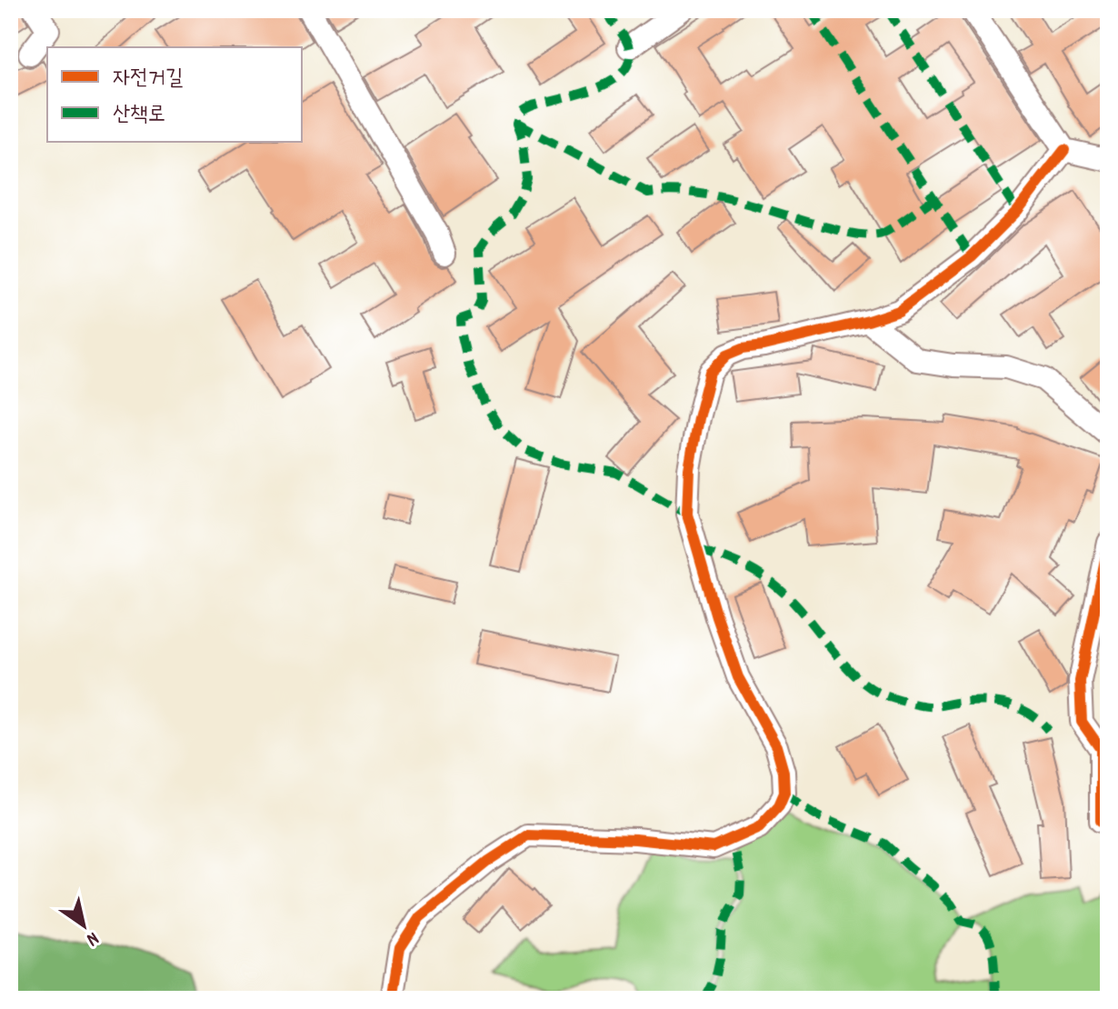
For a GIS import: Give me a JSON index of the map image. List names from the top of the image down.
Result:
{
  "legend": ["자전거길", "산책로"],
  "north": "bottom right"
}
